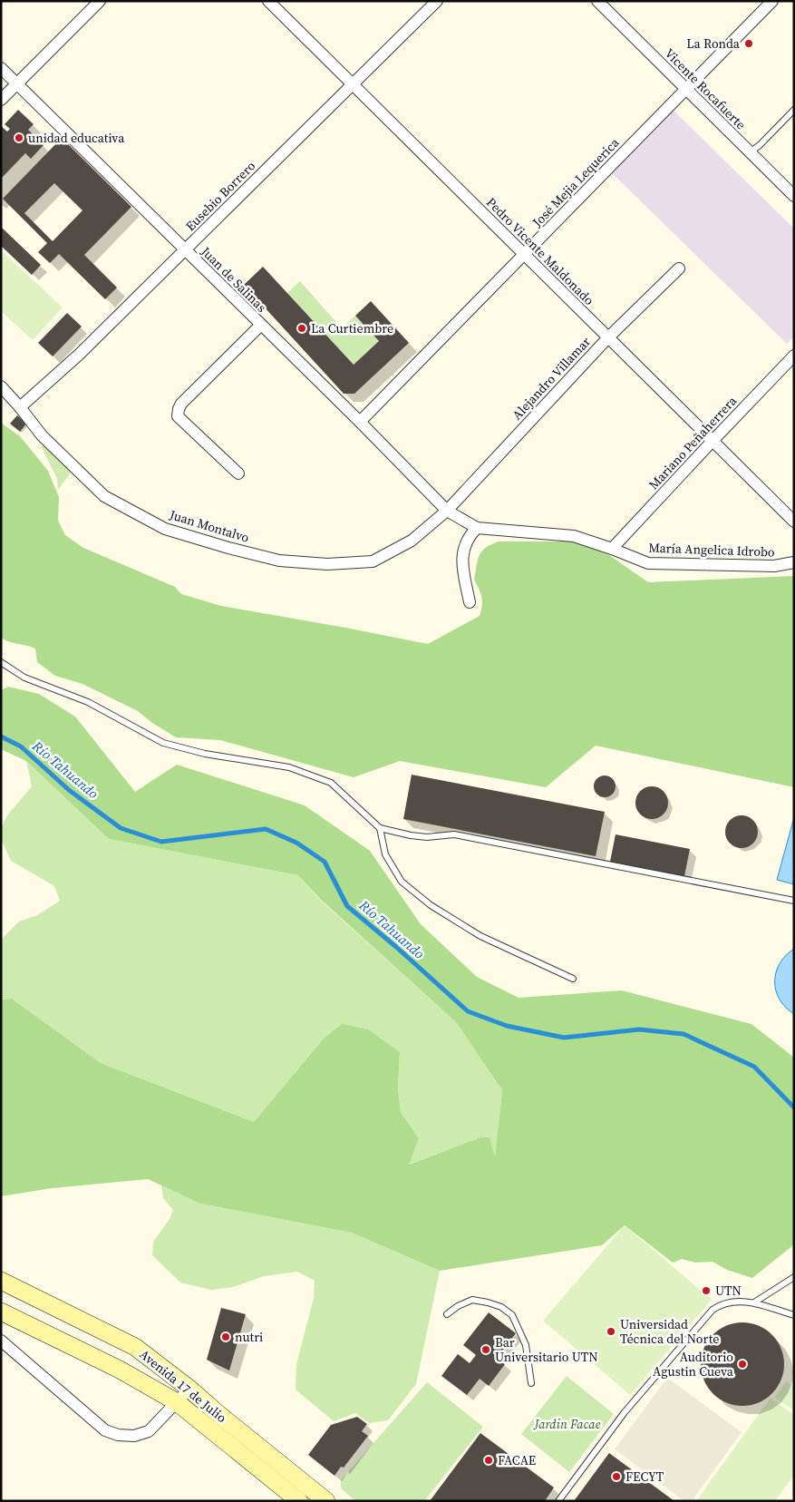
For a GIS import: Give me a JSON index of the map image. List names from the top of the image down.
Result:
{
  "streets": {
    "main road": ["Avenida 17 de Julio"],
    "street": [
      "Vicente Rocafuerte",
      "José Mejia Lequerica",
      "Eusebio Borrero",
      "Pedro Vicente Maldonado",
      "Juan de Salinas",
      "Alejandro Villamar",
      "Mariano Peñaherrera",
      "Juan Montalvo",
      "María Angelica Idrobo"
    ]
  },
  "crossings": [
    ["Vicente Rocafuerte", "José Mejia Lequerica"],
    ["José Mejia Lequerica", "Pedro Vicente Maldonado"],
    ["José Mejia Lequerica", "Juan de Salinas"],
    ["Eusebio Borrero", "Pedro Vicente Maldonado"],
    ["Eusebio Borrero", "Juan de Salinas"],
    ["Eusebio Borrero", "Juan Montalvo"],
    ["Pedro Vicente Maldonado", "Alejandro Villamar"],
    ["Pedro Vicente Maldonado", "Mariano Peñaherrera"],
    ["Juan de Salinas", "Alejandro Villamar"],
    ["Juan de Salinas", "Juan Montalvo"],
    ["Juan de Salinas", "María Angelica Idrobo"],
    ["Alejandro Villamar", "Juan Montalvo"],
    ["Alejandro Villamar", "María Angelica Idrobo"],
    ["Mariano Peñaherrera", "María Angelica Idrobo"],
    ["Juan Montalvo", "María Angelica Idrobo"]
  ],
  "water": ["Río Tahuando"],
  "parks": ["Jardin Facae"],
  "places": [
    "La Ronda",
    "unidad educativa",
    "La Curtiembre",
    "UTN",
    "Universidad Técnica del Norte",
    "nutri",
    "Bar Universitario UTN",
    "Auditorio Agustin Cueva",
    "FACAE",
    "FECYT"
  ]
}
